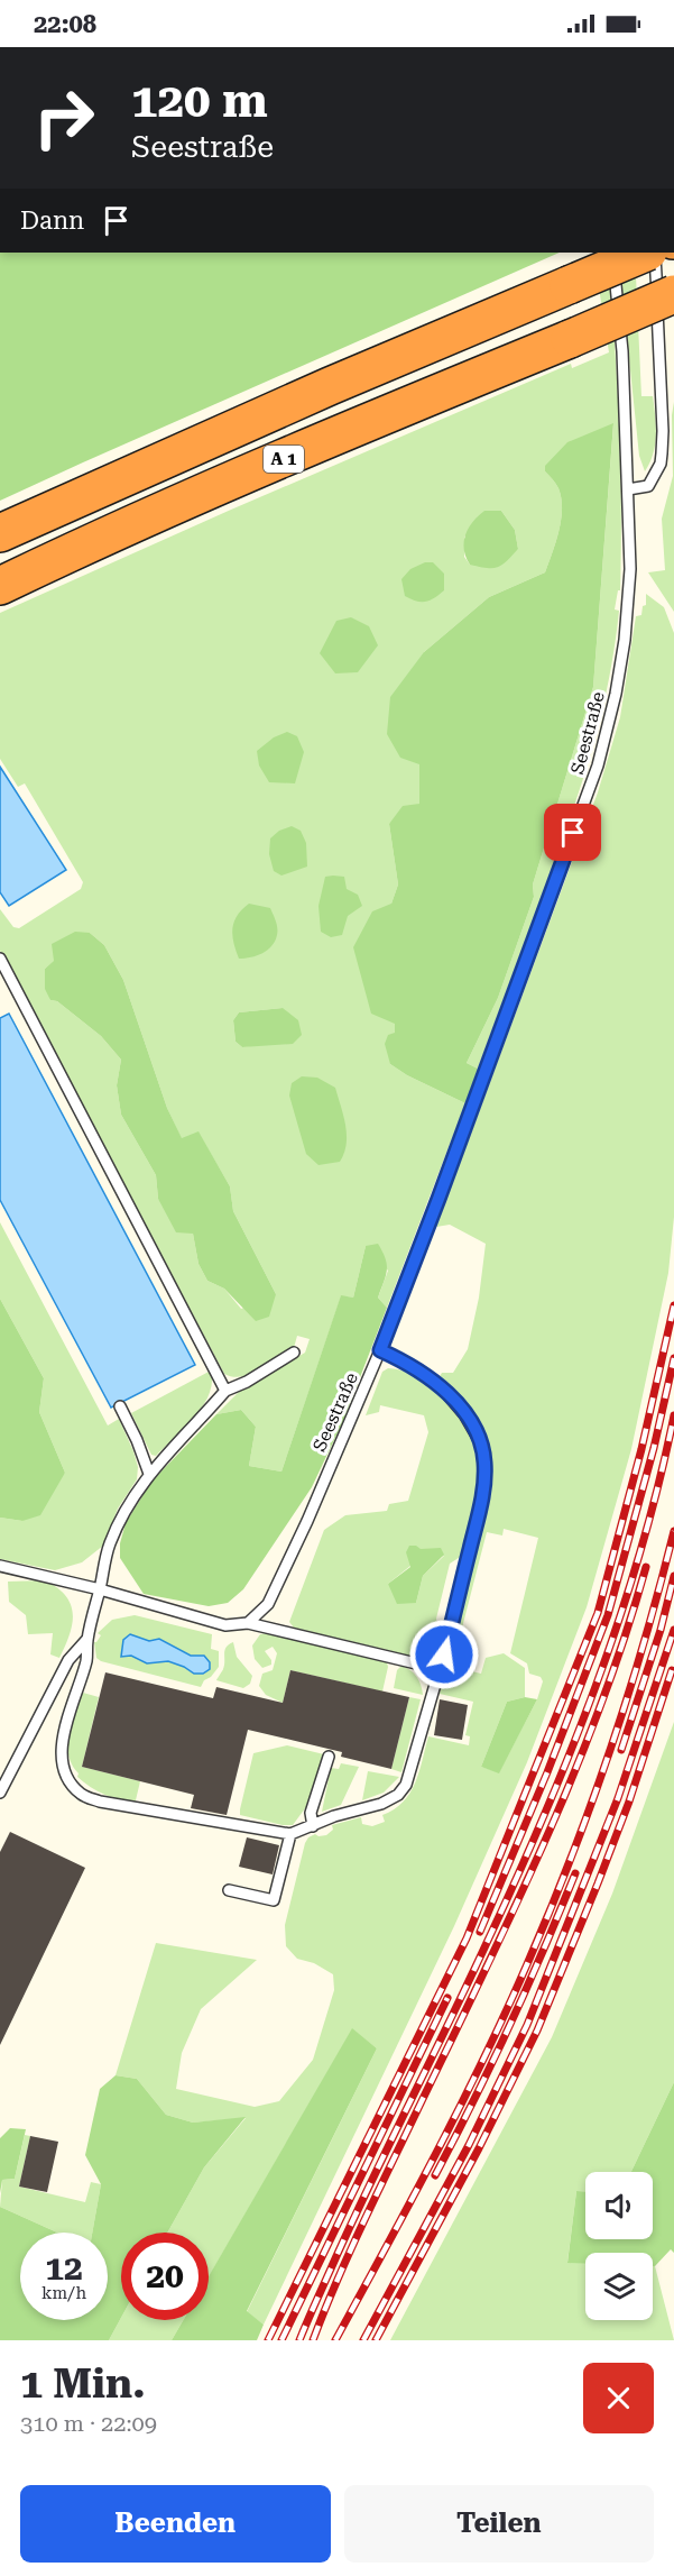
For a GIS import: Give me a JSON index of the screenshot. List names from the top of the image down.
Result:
{
  "streets": {
    "highway": ["A 1"],
    "lane": ["Seestraße"]
  },
  "page": {
    "status": "22:08",
    "turn": ["120 m", "Seestraße"],
    "then": "Dann",
    "speed": "12 km/h",
    "limit": "20",
    "heading": ["1 Min.", "310 m · 22:09"],
    "buttons": ["Beenden", "Teilen"]
  }
}
